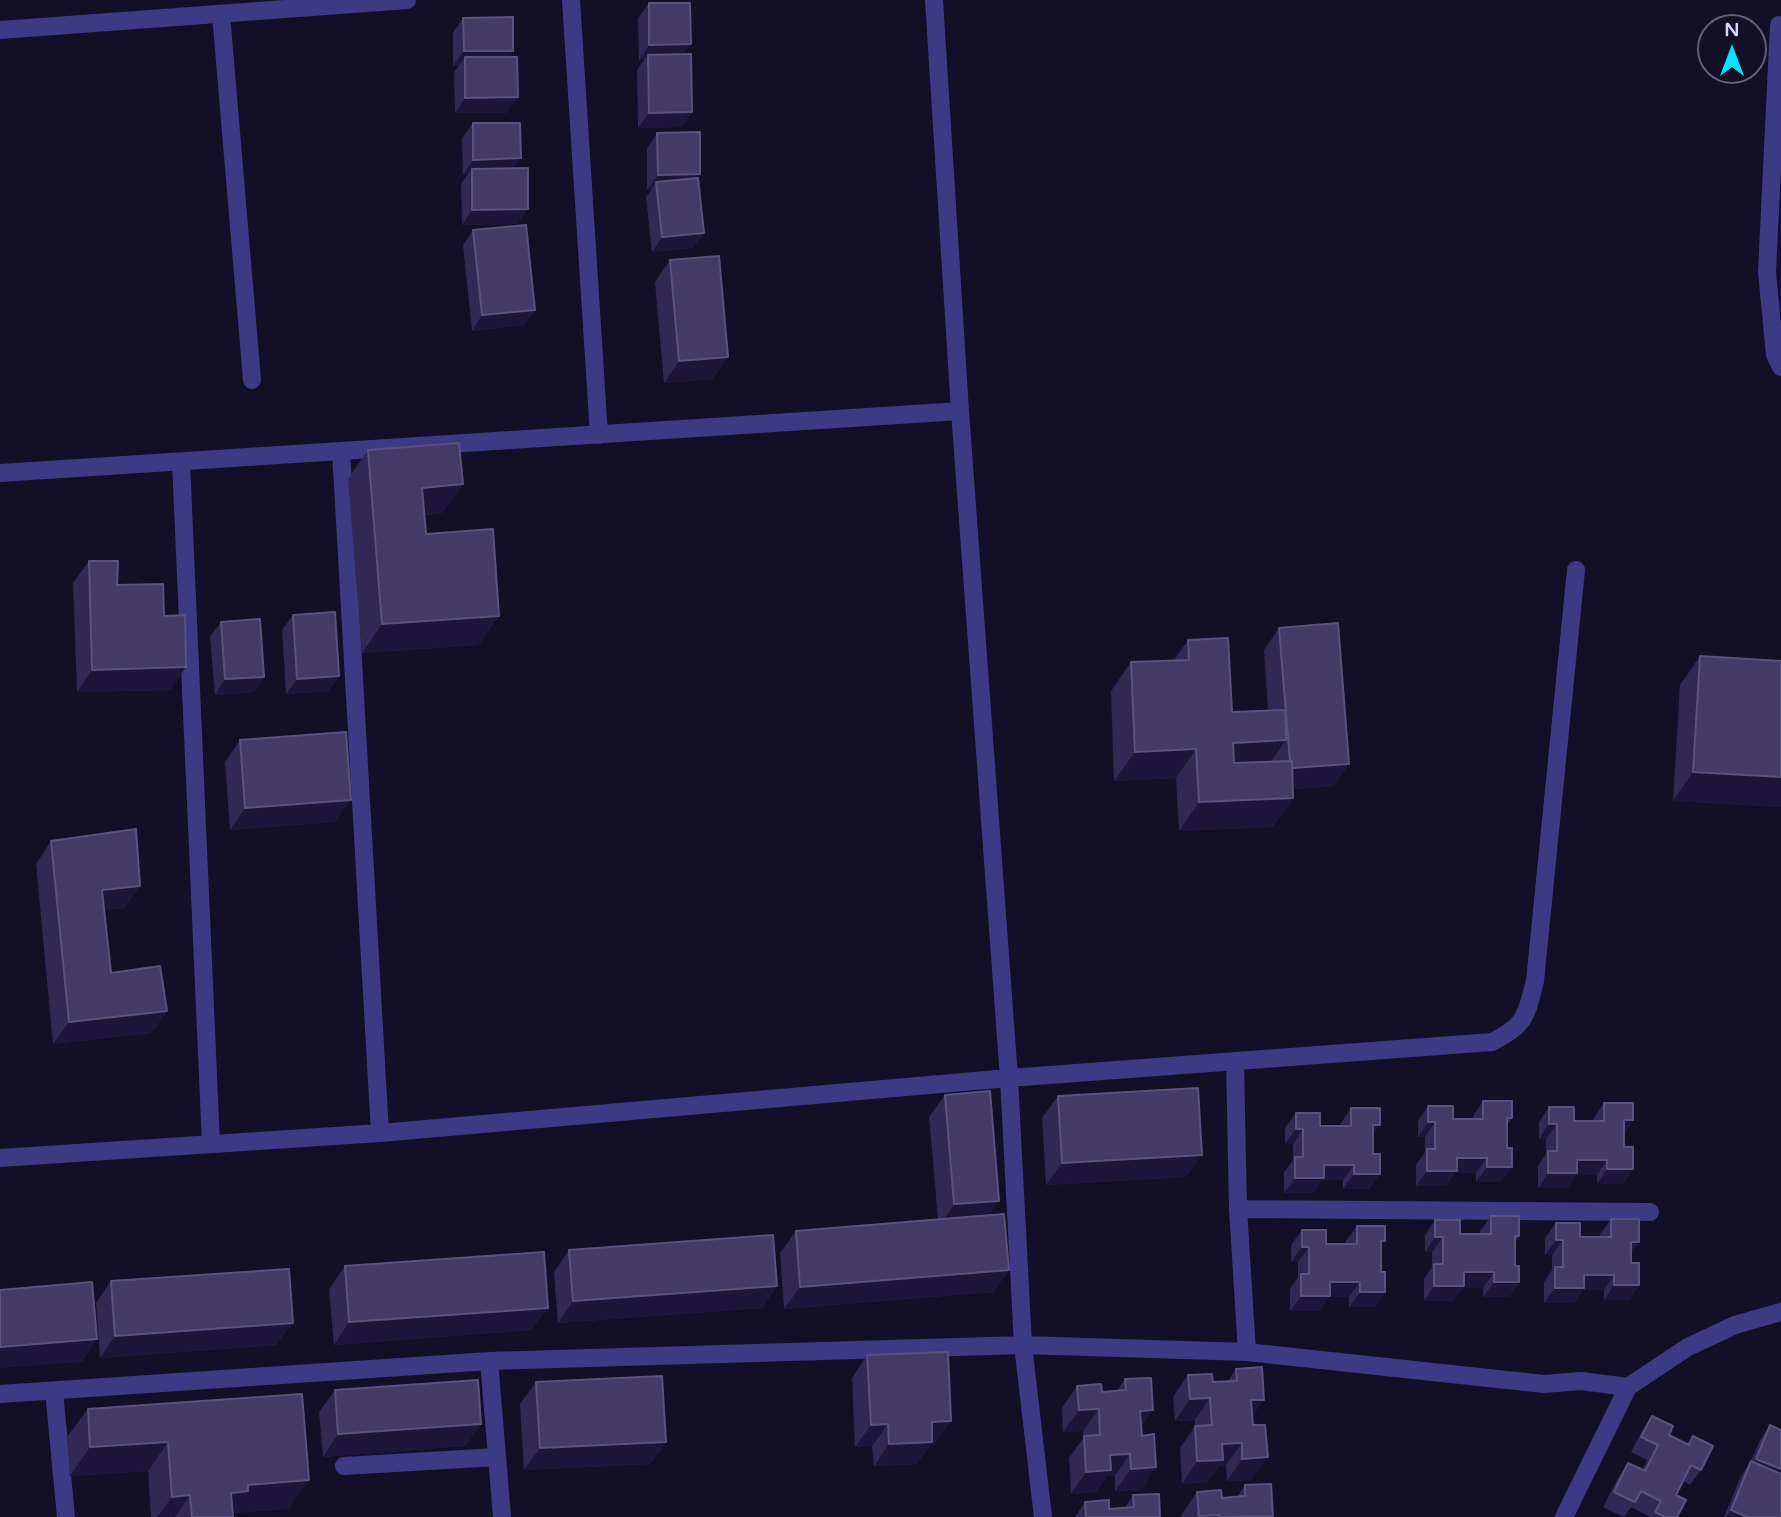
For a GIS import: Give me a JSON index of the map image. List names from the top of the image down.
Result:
{
  "north": "top"
}
